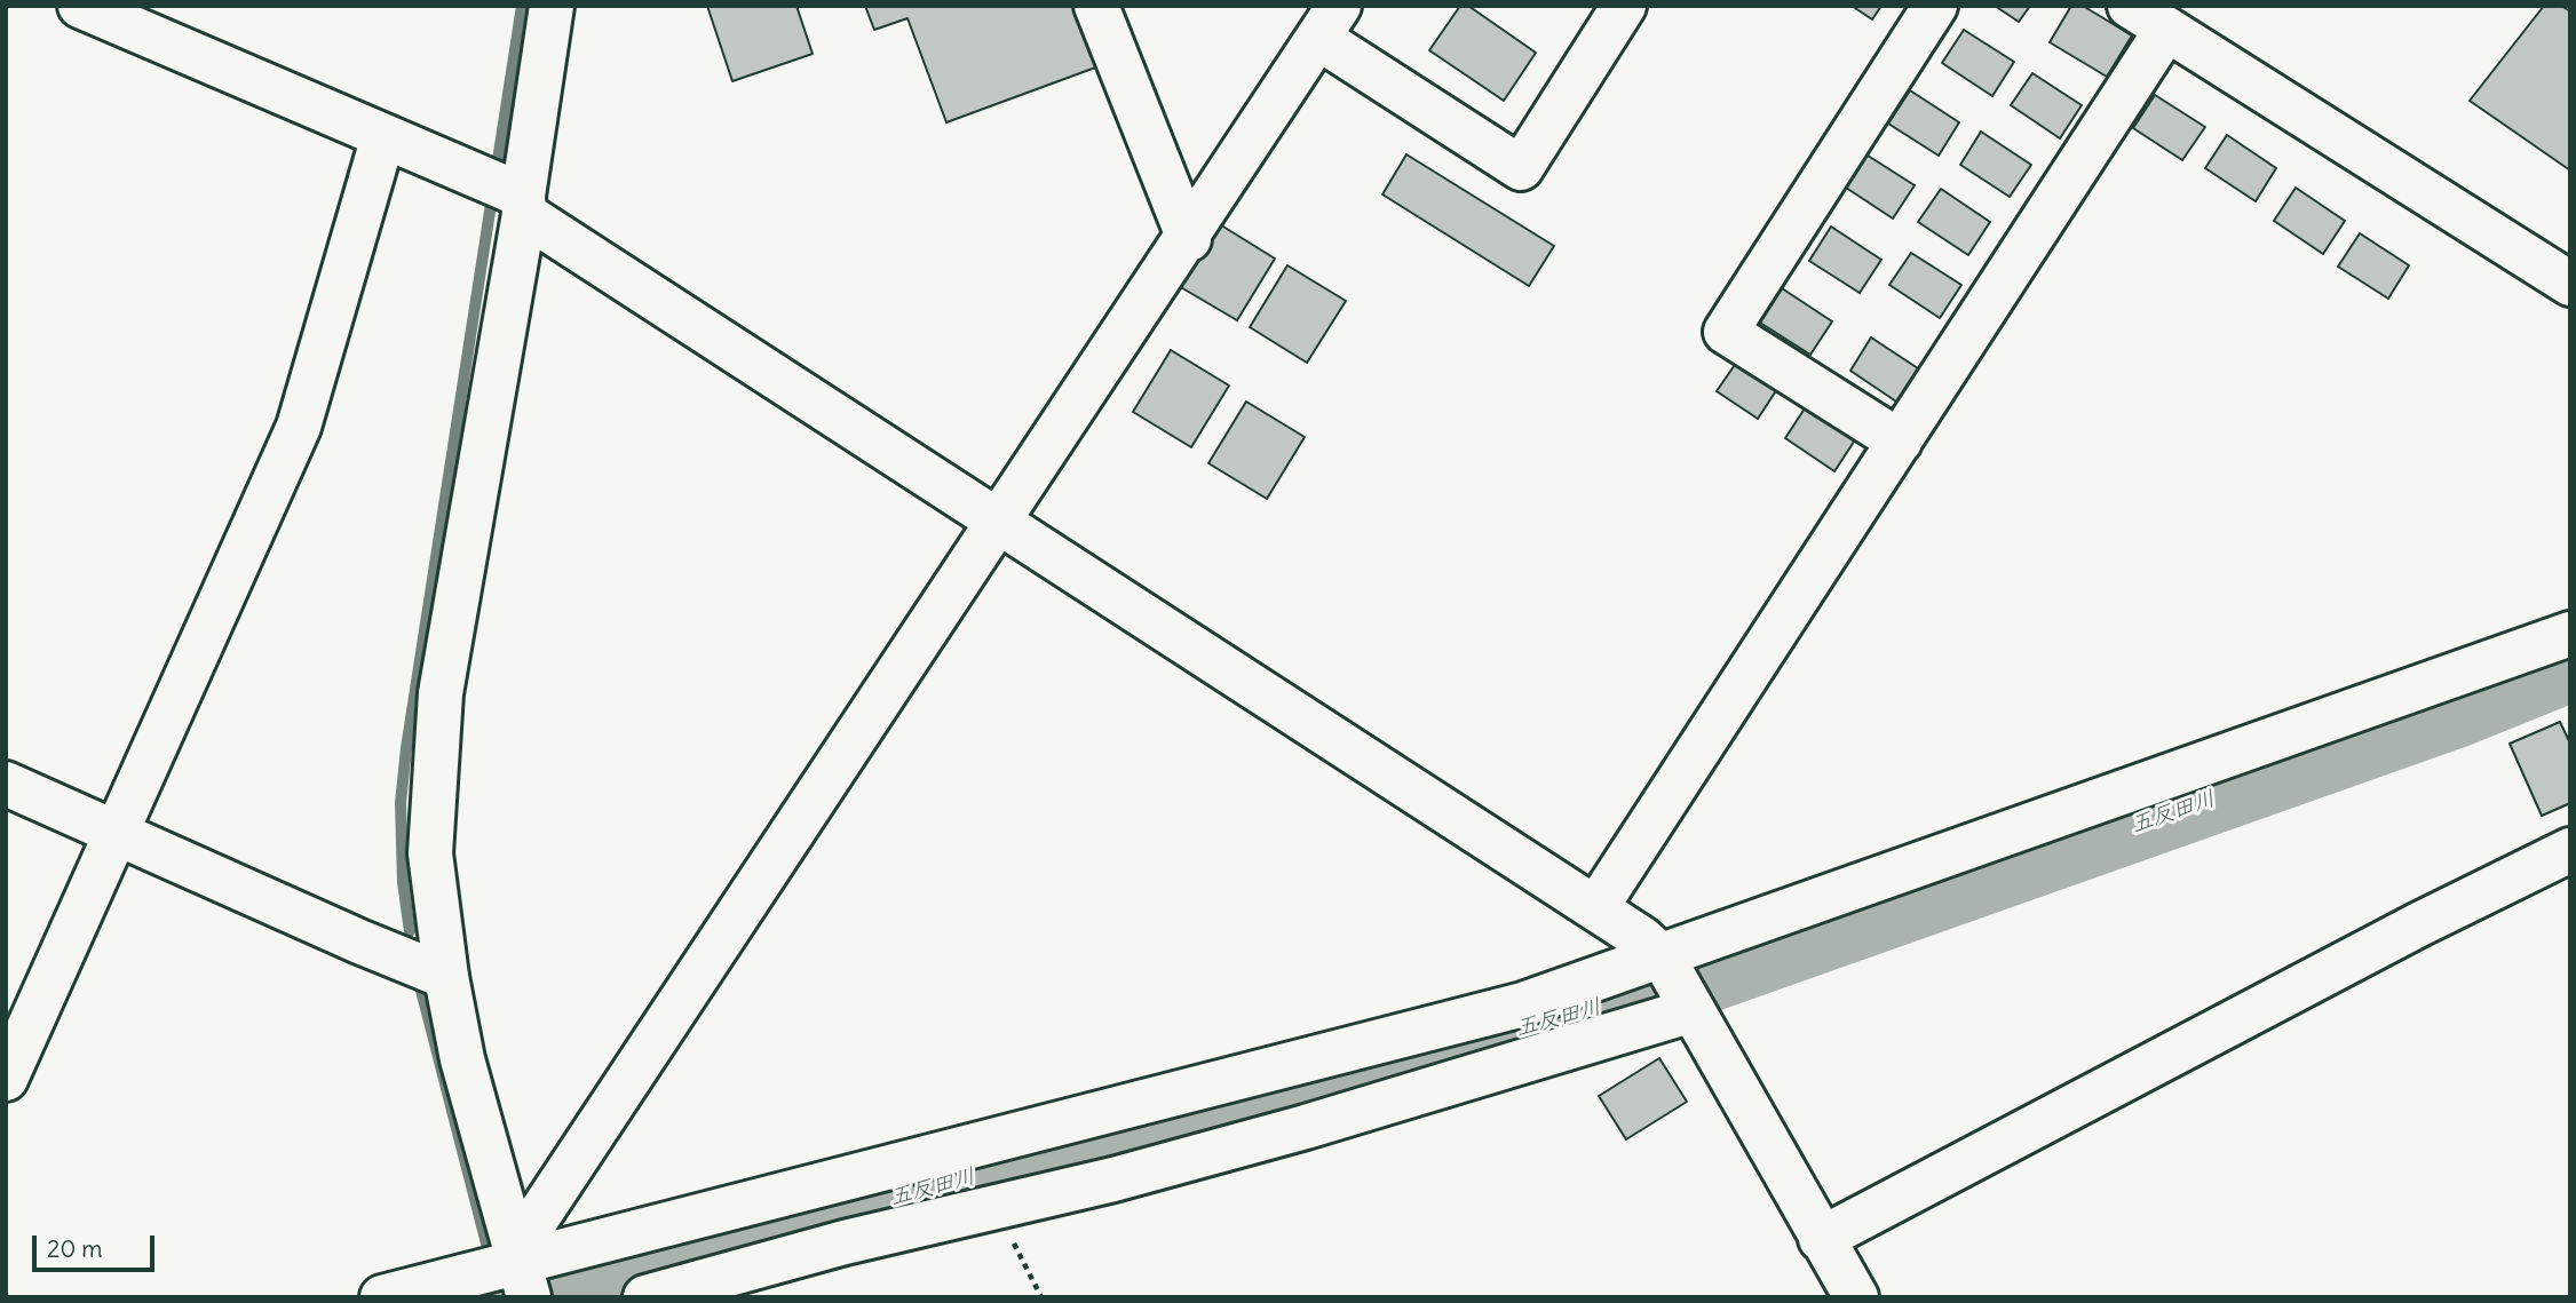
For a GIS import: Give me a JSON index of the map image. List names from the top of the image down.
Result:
{
  "water": ["五反田川"],
  "scale_bar": "20 m"
}
